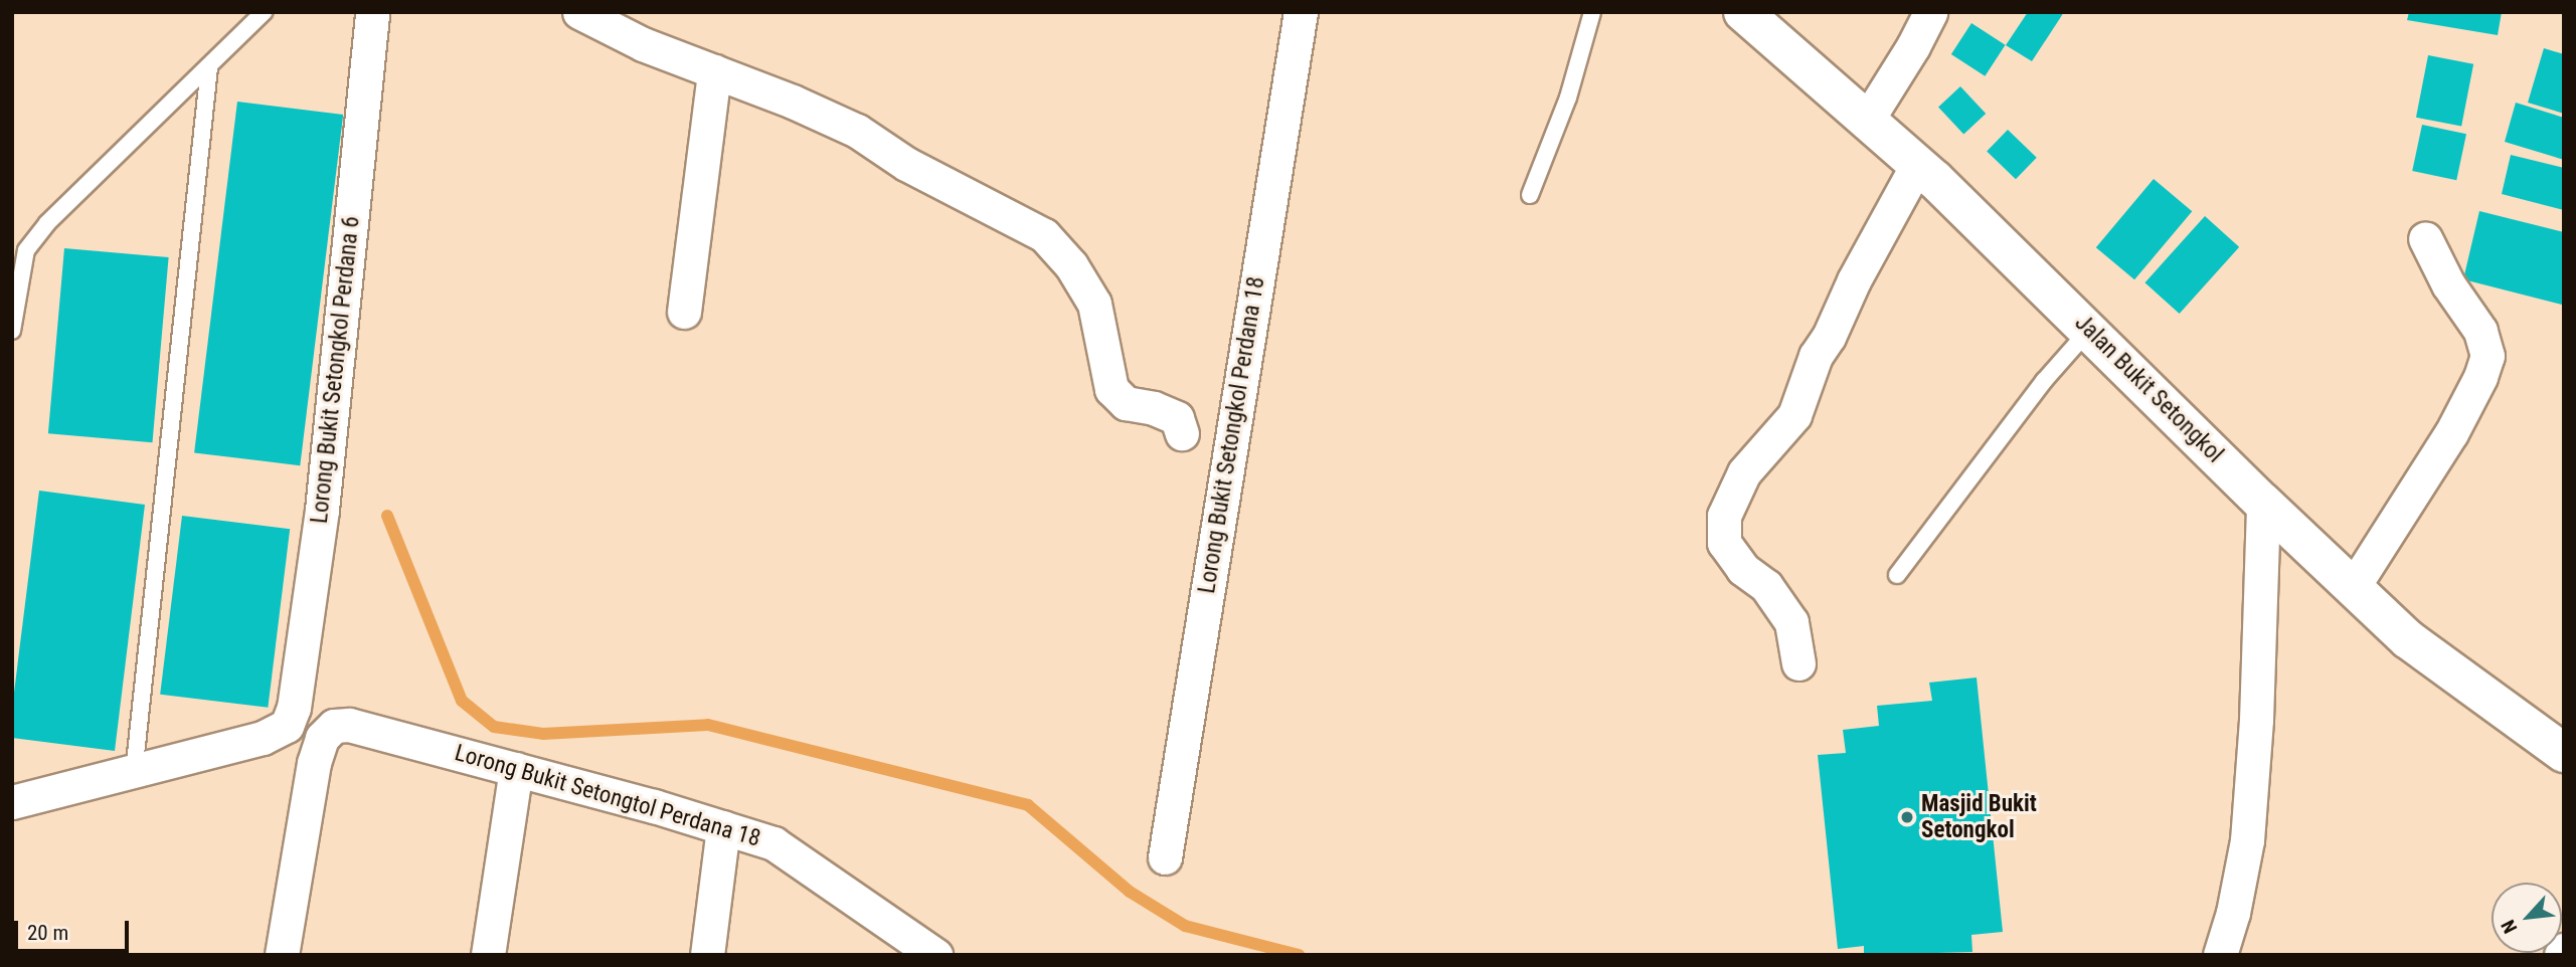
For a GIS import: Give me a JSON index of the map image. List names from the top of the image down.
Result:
{
  "streets": {
    "street": [
      "Lorong Bukit Setongkol Perdana 6",
      "Jalan Bukit Setongkol",
      "Lorong Bukit Setongkol Perdana 18",
      "Lorong Bukit Setongtol Perdana 18"
    ]
  },
  "places": ["Masjid Bukit Setongkol"],
  "scale_bar": "20 m",
  "north": "bottom left"
}
